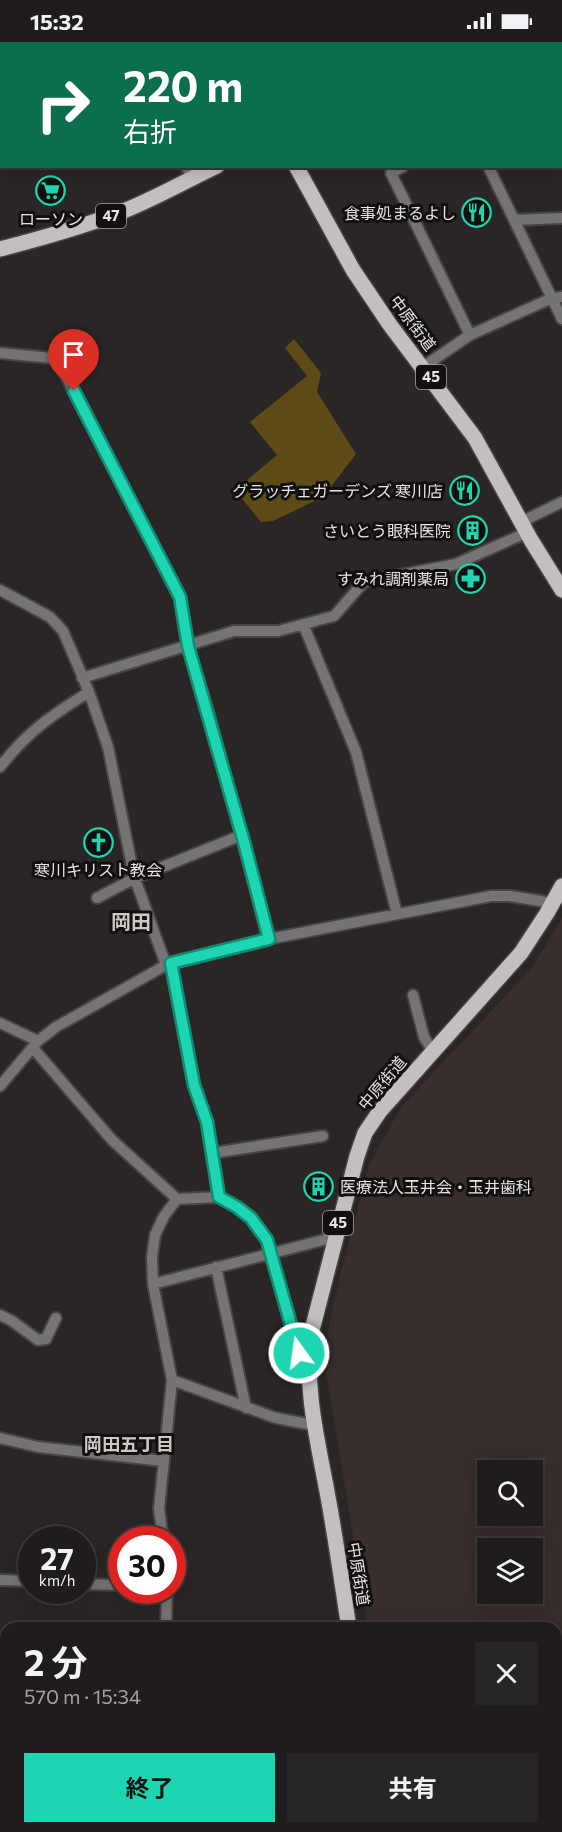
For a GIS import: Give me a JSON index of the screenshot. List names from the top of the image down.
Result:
{
  "streets": {
    "main road": ["47", "中原街道", "45"]
  },
  "districts": ["岡田", "岡田五丁目"],
  "places": {
    "supermarket": ["ローソン"],
    "restaurant": ["食事処まるよし", "グラッチェガーデンズ 寒川店"],
    "building": ["さいとう眼科医院", "医療法人玉井会・玉井歯科"],
    "pharmacy": ["すみれ調剤薬局"],
    "church": ["寒川キリスト教会"]
  },
  "page": {
    "status": "15:32",
    "turn": ["220 m", "右折"],
    "speed": "27 km/h",
    "limit": "30",
    "heading": ["2 分", "570 m · 15:34"],
    "buttons": ["終了", "共有"]
  }
}
